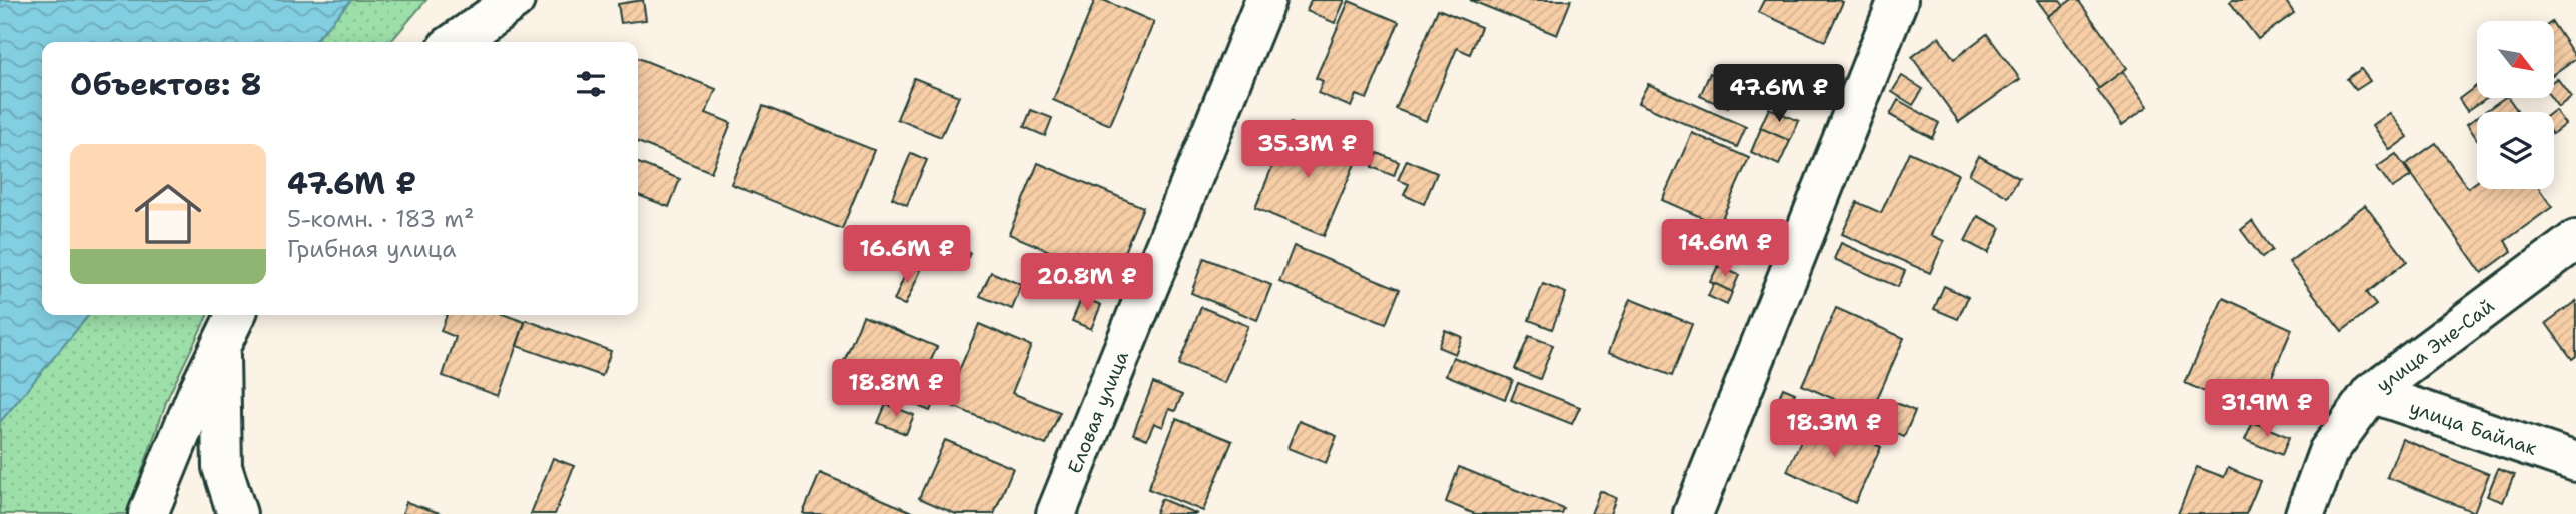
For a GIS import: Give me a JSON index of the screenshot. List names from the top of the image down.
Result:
{
  "streets": {
    "street": ["улица Эне-Сай", "Еловая улица", "улица Байлак"]
  },
  "crossings": [
    ["улица Эне-Сай", "улица Байлак"]
  ],
  "north": "bottom right",
  "page": {
    "heading": "Объектов: 8",
    "price": [
      "47.6M ₽",
      "35.3M ₽",
      "14.6M ₽",
      "16.6M ₽",
      "20.8M ₽",
      "18.8M ₽",
      "31.9M ₽",
      "18.3M ₽"
    ],
    "list": [
      {
        "name": "47.6M ₽",
        "note": "5-комн. · 183 m² · Грибная улица"
      }
    ]
  }
}
